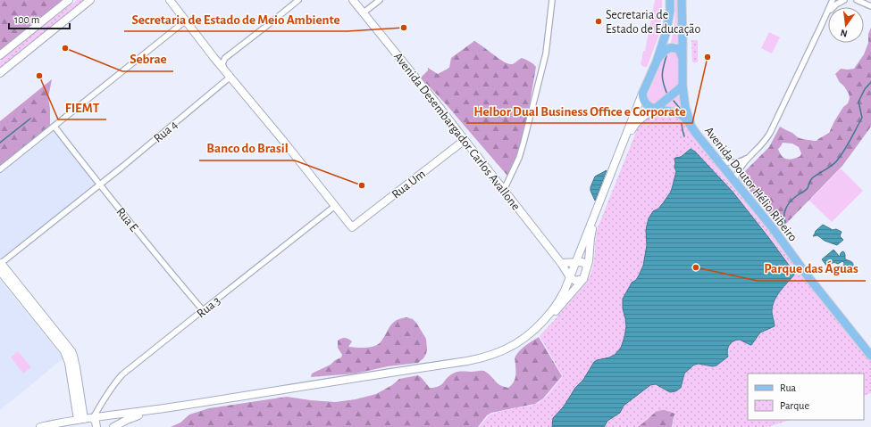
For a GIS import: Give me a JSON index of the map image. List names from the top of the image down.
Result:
{
  "streets": {
    "main road": ["Avenida Doutor Hélio Ribeiro"],
    "street": [
      "Rua 4",
      "Avenida Desembargador Carlos Avallone",
      "Rua Um",
      "Rua E",
      "Rua 3"
    ]
  },
  "crossings": [
    ["Rua 4", "Rua E"],
    ["Avenida Desembargador Carlos Avallone", "Rua Um"],
    ["Rua Um", "Rua 3"],
    ["Rua E", "Rua 3"]
  ],
  "places": [
    "Secretaria de Estado de Educação",
    "Secretaria de Estado de Meio Ambiente",
    "Sebrae",
    "Helbor Dual Business Office e Corporate",
    "FIEMT",
    "Banco do Brasil",
    "Parque das Águas"
  ],
  "legend": ["Rua", "Parque"],
  "scale_bar": "100 m",
  "north": "bottom"
}
